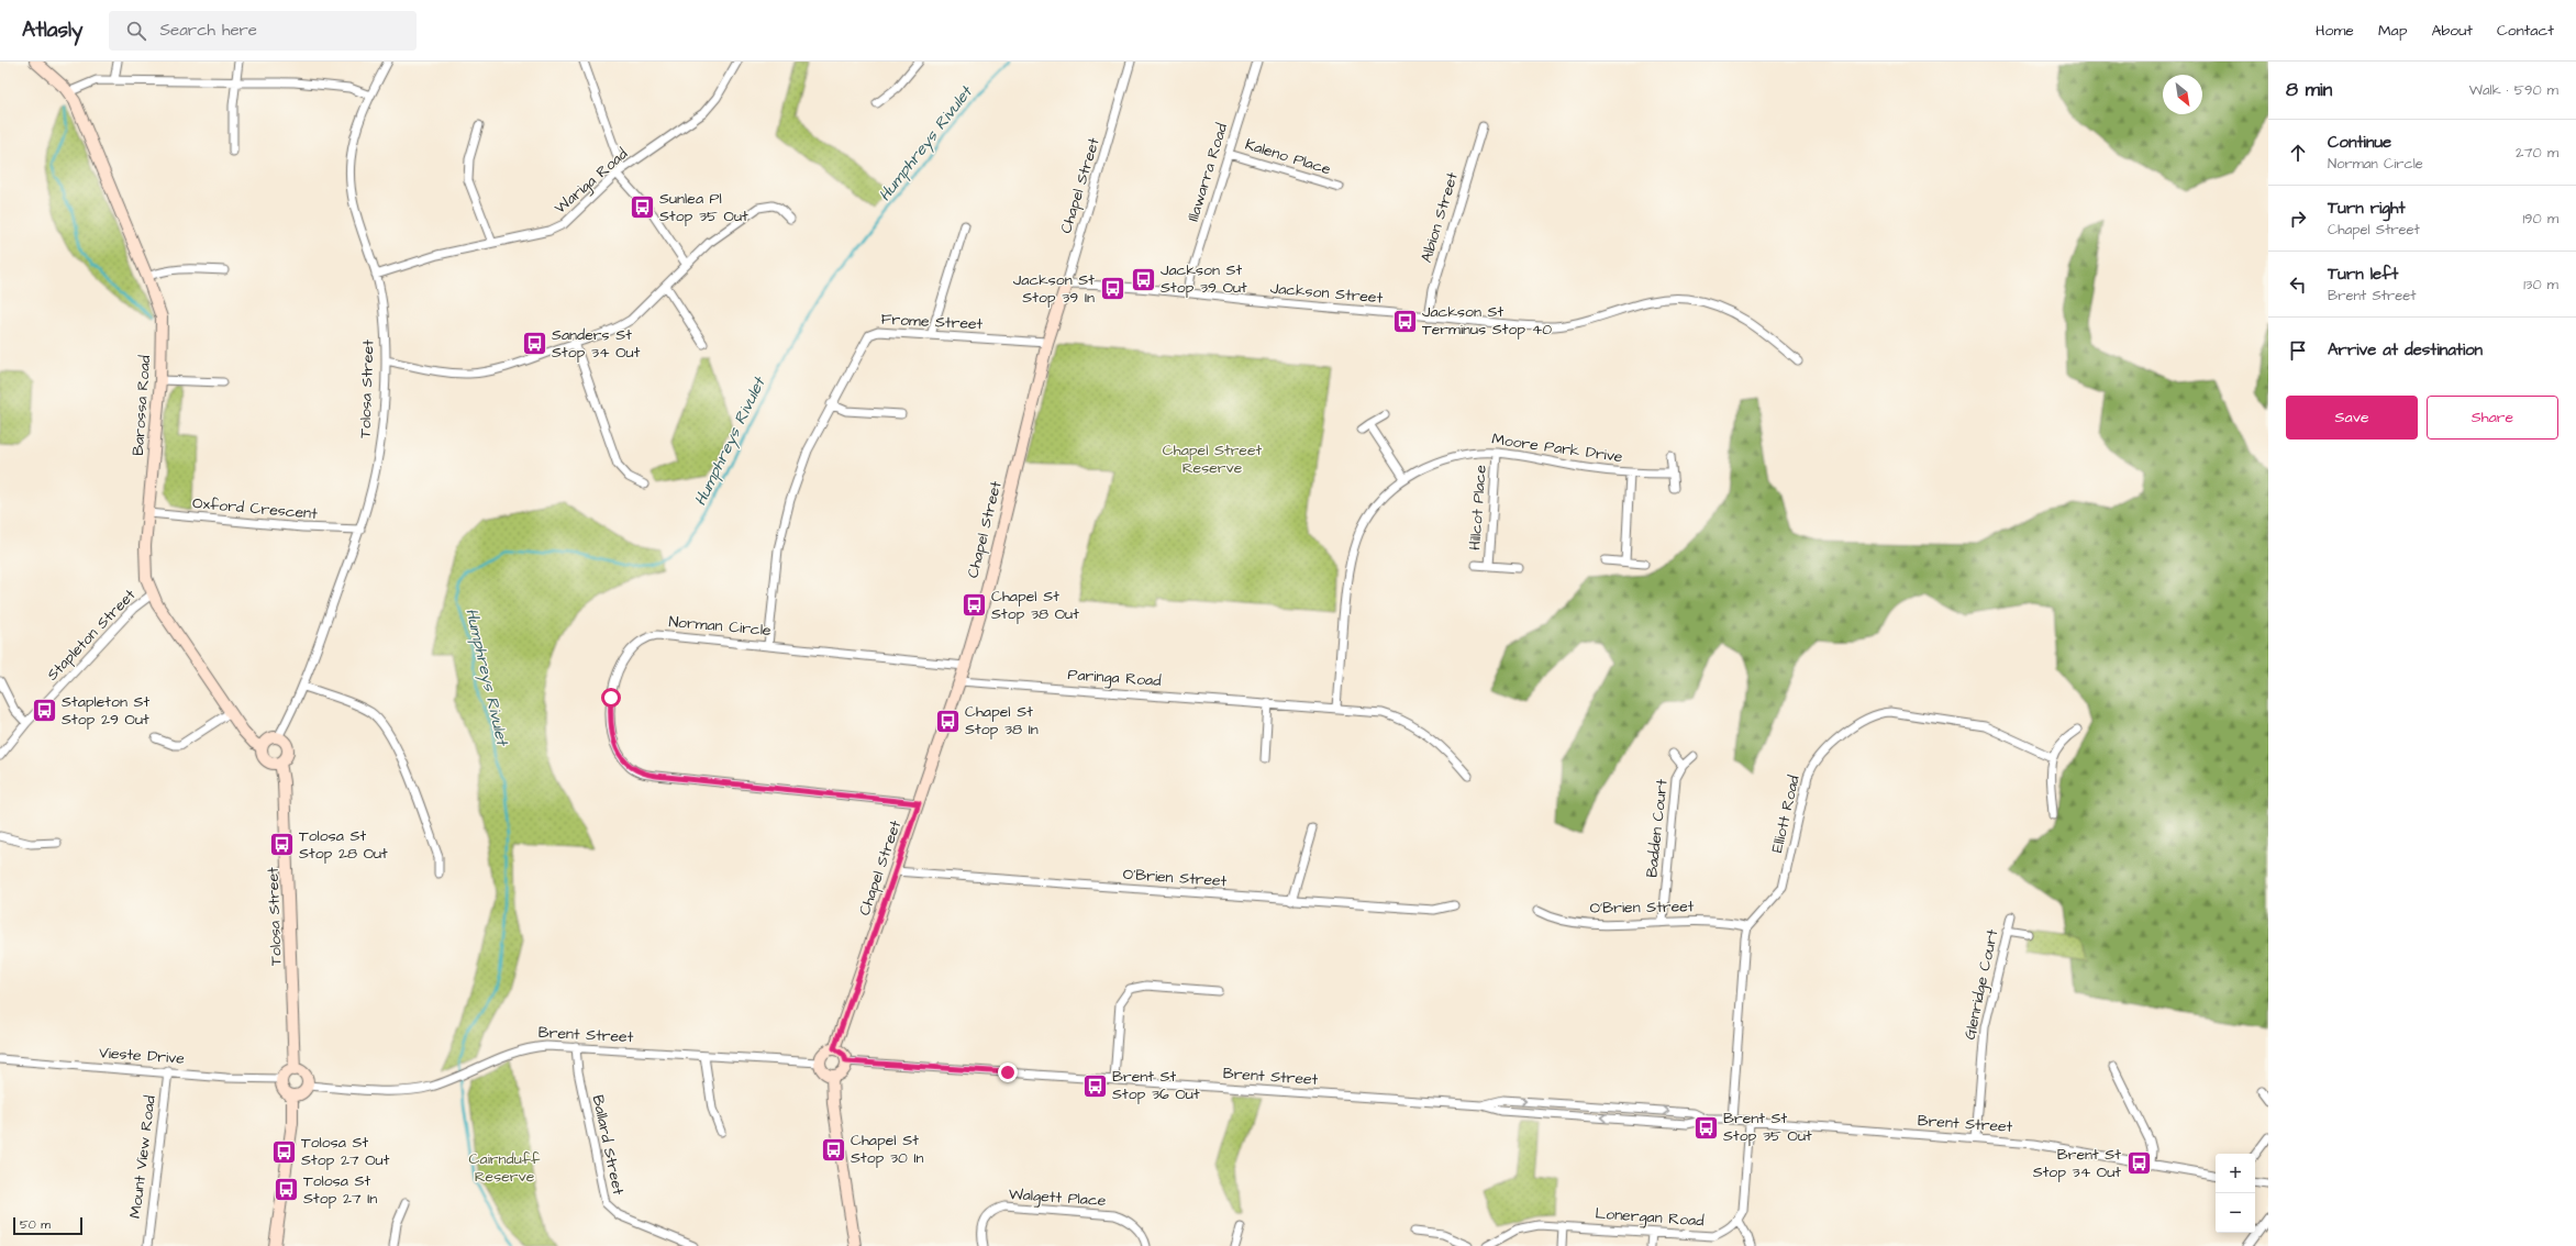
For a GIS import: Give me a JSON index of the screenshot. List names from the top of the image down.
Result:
{
  "streets": {
    "street": [
      "Kaleno Place",
      "Illawarra Road",
      "Wariga Road",
      "Chapel Street",
      "Albion Street",
      "Jackson Street",
      "Frome Street",
      "Tolosa Street",
      "Barossa Road",
      "Moore Park Drive",
      "Hillcot Place",
      "Oxford Crescent",
      "Norman Circle",
      "Stapleton Street",
      "Paringa Road",
      "Elliott Road",
      "Badden Court",
      "O'Brien Street",
      "Glenridge Court",
      "Brent Street",
      "Vieste Drive",
      "Ballard Street",
      "Mount View Road",
      "Walgett Place",
      "Lonergan Road"
    ]
  },
  "crossings": [
    ["Kaleno Place", "Illawarra Road"],
    ["Illawarra Road", "Jackson Street"],
    ["Wariga Road", "Tolosa Street"],
    ["Chapel Street", "Jackson Street"],
    ["Chapel Street", "Frome Street"],
    ["Chapel Street", "Norman Circle"],
    ["Chapel Street", "Paringa Road"],
    ["Chapel Street", "O'Brien Street"],
    ["Chapel Street", "Brent Street"],
    ["Albion Street", "Jackson Street"],
    ["Frome Street", "Norman Circle"],
    ["Tolosa Street", "Barossa Road"],
    ["Tolosa Street", "Oxford Crescent"],
    ["Tolosa Street", "Brent Street"],
    ["Tolosa Street", "Vieste Drive"],
    ["Barossa Road", "Oxford Crescent"],
    ["Barossa Road", "Stapleton Street"],
    ["Moore Park Drive", "Hillcot Place"],
    ["Moore Park Drive", "Paringa Road"],
    ["Elliott Road", "O'Brien Street"],
    ["Badden Court", "O'Brien Street"],
    ["Glenridge Court", "Brent Street"],
    ["Brent Street", "Vieste Drive"],
    ["Brent Street", "Ballard Street"],
    ["Vieste Drive", "Mount View Road"]
  ],
  "water": ["Humphreys Rivulet"],
  "parks": ["Chapel Street Reserve", "Cairnduff Reserve"],
  "places": {
    "bus stop": [
      "Sunlea Pl Stop 35 Out",
      "Jackson St Stop 39 Out",
      "Jackson St Stop 39 In",
      "Jackson St Terminus Stop 40",
      "Sanders St Stop 34 Out",
      "Chapel St Stop 38 Out",
      "Stapleton St Stop 29 Out",
      "Chapel St Stop 38 In",
      "Tolosa St Stop 28 Out",
      "Brent St Stop 36 Out",
      "Brent St Stop 35 Out",
      "Chapel St Stop 30 In",
      "Tolosa St Stop 27 Out",
      "Brent St Stop 34 Out",
      "Tolosa St Stop 27 In"
    ]
  },
  "scale_bar": "50 m",
  "north": "bottom right",
  "page": {
    "header": "Atlasly",
    "search": "Search here",
    "nav": [
      "Home",
      "Map",
      "About",
      "Contact"
    ],
    "heading": ["8 min", "Walk · 590 m"],
    "list": [
      ["Continue", "Norman Circle", "270 m"],
      ["Turn right", "Chapel Street", "190 m"],
      ["Turn left", "Brent Street", "130 m"],
      "Arrive at destination"
    ],
    "buttons": ["Save", "Share"],
    "map_buttons": ["+", "−"],
    "scale": "50 m"
  }
}
